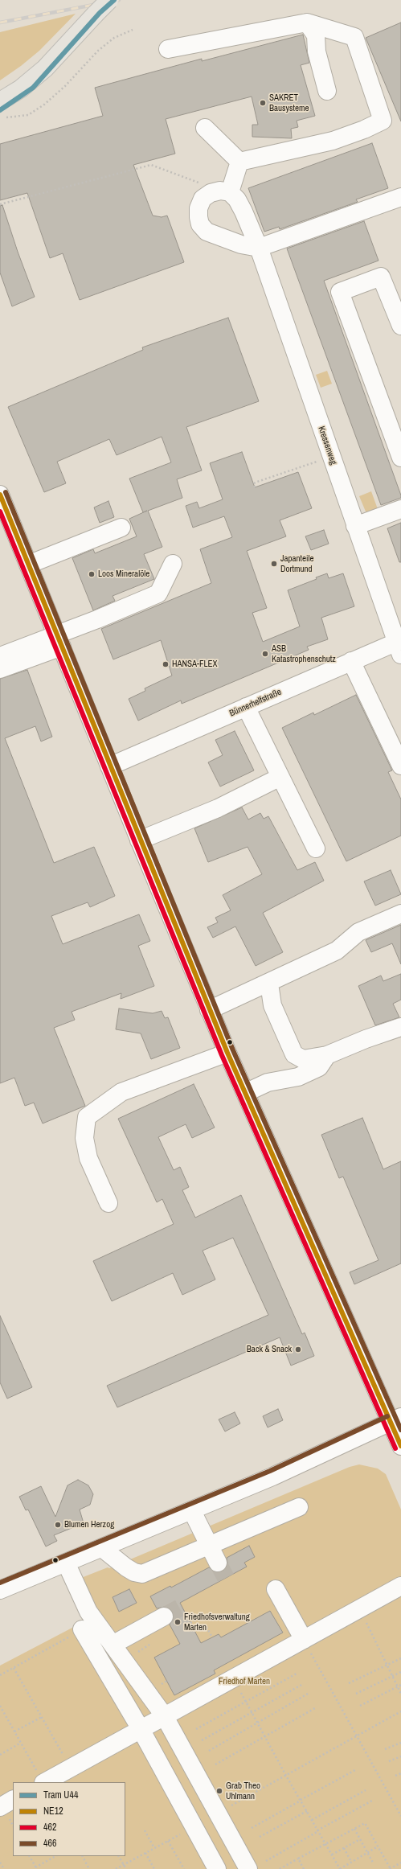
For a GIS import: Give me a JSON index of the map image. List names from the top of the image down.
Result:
{
  "streets": {
    "street": ["Kressenweg", "Bünnerhelfstraße"]
  },
  "crossings": [
    ["Kressenweg", "Bünnerhelfstraße"]
  ],
  "parks": ["Friedhof Marten"],
  "places": [
    "SAKRET Bausysteme",
    "Japanteile Dortmund",
    "Loos Mineralöle",
    "ASB Katastrophenschutz",
    "HANSA-FLEX",
    "Back & Snack",
    "Blumen Herzog",
    "Friedhofsverwaltung Marten",
    "Grab Theo Uhlmann"
  ],
  "lines": [
    "tram line U44",
    "transit line 466",
    "transit line NE12",
    "transit line 462"
  ],
  "legend": [
    "Tram U44",
    "NE12",
    "462",
    "466"
  ]
}
